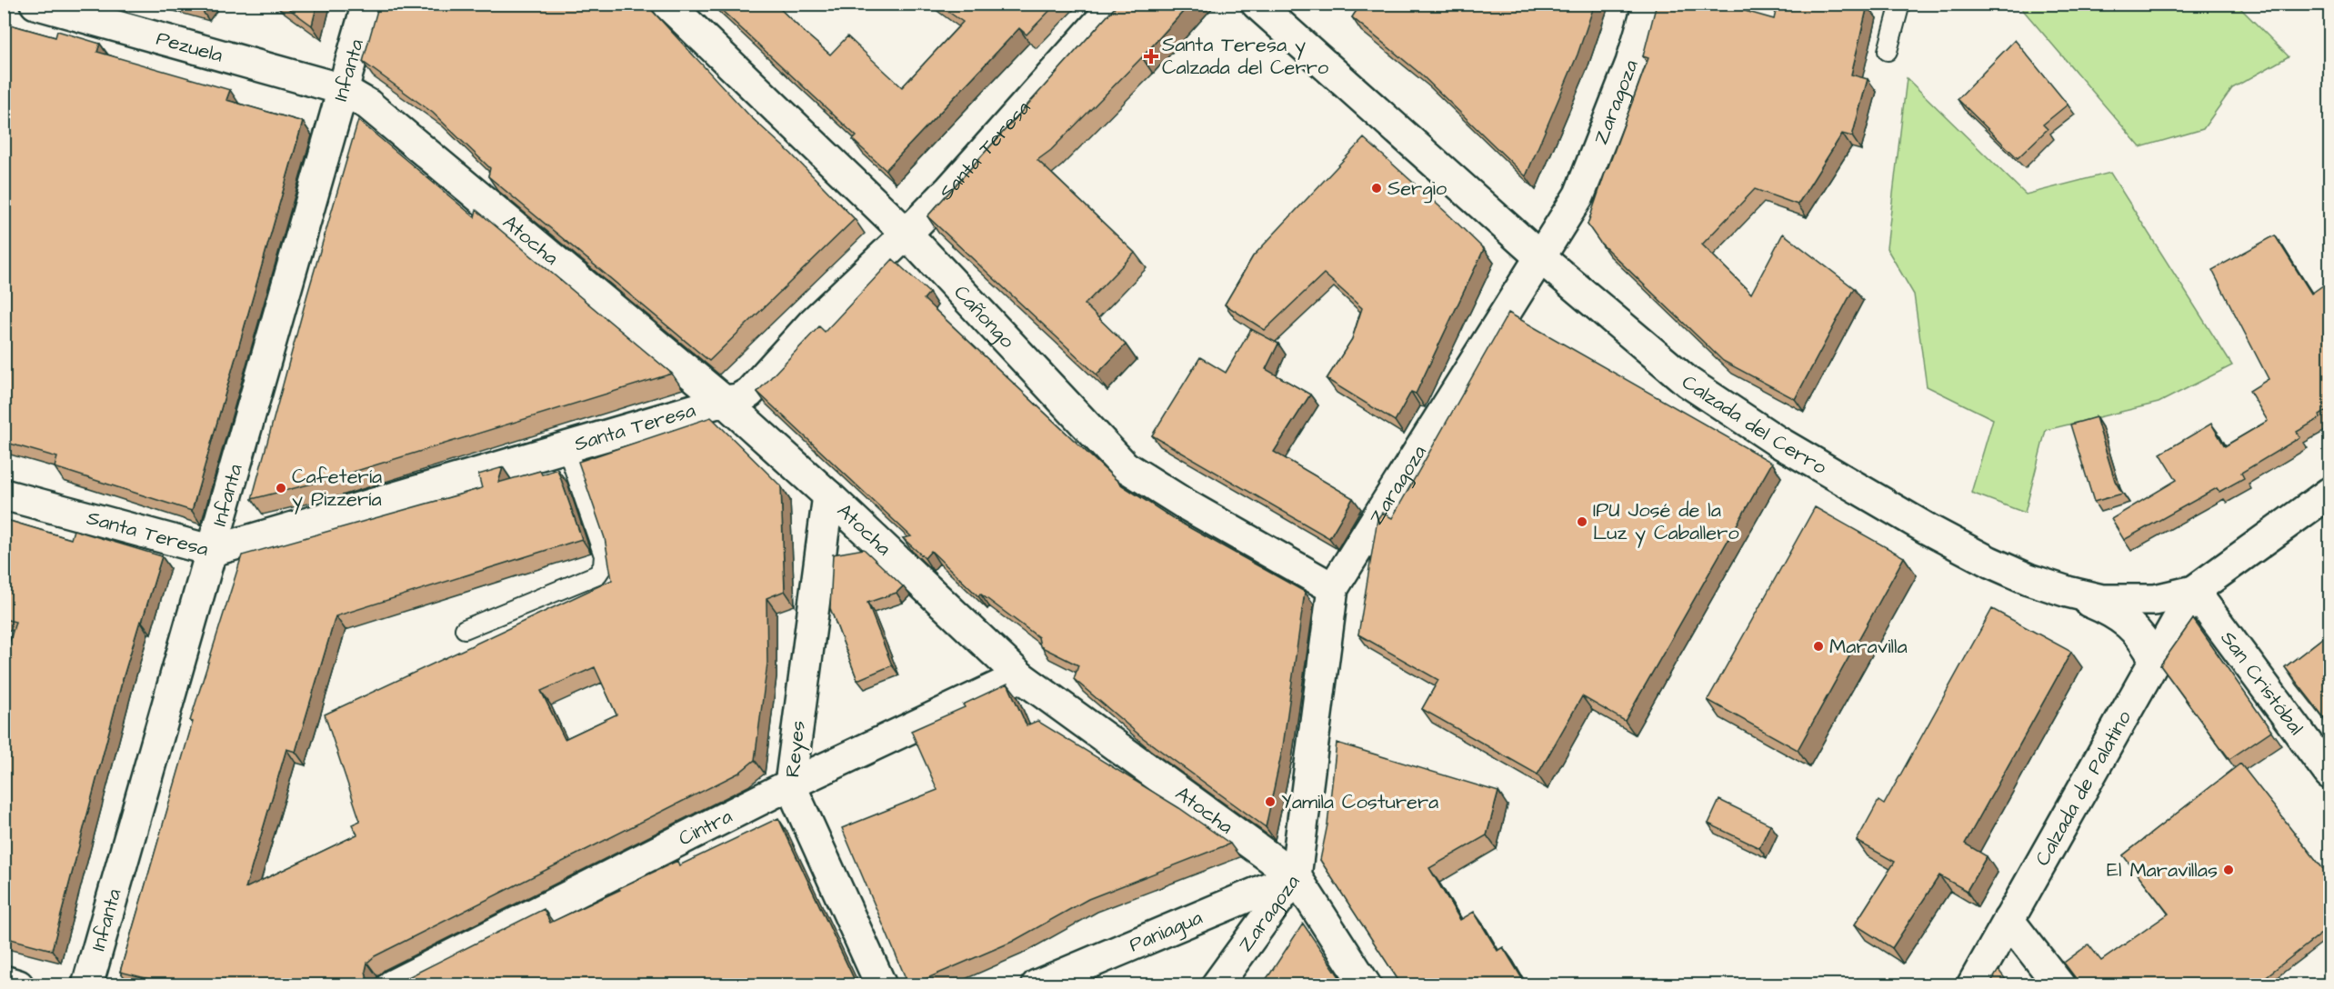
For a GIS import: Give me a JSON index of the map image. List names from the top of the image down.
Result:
{
  "streets": {
    "street": [
      "Pezuela",
      "Infanta",
      "Zaragoza",
      "Santa Teresa",
      "Atocha",
      "Cañongo",
      "Calzada del Cerro",
      "San Cristóbal",
      "Reyes",
      "Calzada de Palatino",
      "Cintra",
      "Paniagua"
    ]
  },
  "crossings": [
    ["Pezuela", "Infanta"],
    ["Pezuela", "Atocha"],
    ["Infanta", "Santa Teresa"],
    ["Infanta", "Atocha"],
    ["Zaragoza", "Atocha"],
    ["Zaragoza", "Cañongo"],
    ["Zaragoza", "Calzada del Cerro"],
    ["Zaragoza", "Paniagua"],
    ["Santa Teresa", "Atocha"],
    ["Santa Teresa", "Cañongo"],
    ["Atocha", "Reyes"],
    ["Atocha", "Cintra"],
    ["Atocha", "Paniagua"],
    ["Calzada del Cerro", "San Cristóbal"],
    ["Calzada del Cerro", "Calzada de Palatino"],
    ["San Cristóbal", "Calzada de Palatino"],
    ["Reyes", "Cintra"]
  ],
  "places": {
    "health": ["Santa Teresa y Calzada del Cerro"],
    "other": [
      "Sergio",
      "Cafetería y Pizzería",
      "IPU José de la Luz y Caballero",
      "Maravilla",
      "Yamila Costurera",
      "El Maravillas"
    ]
  }
}
